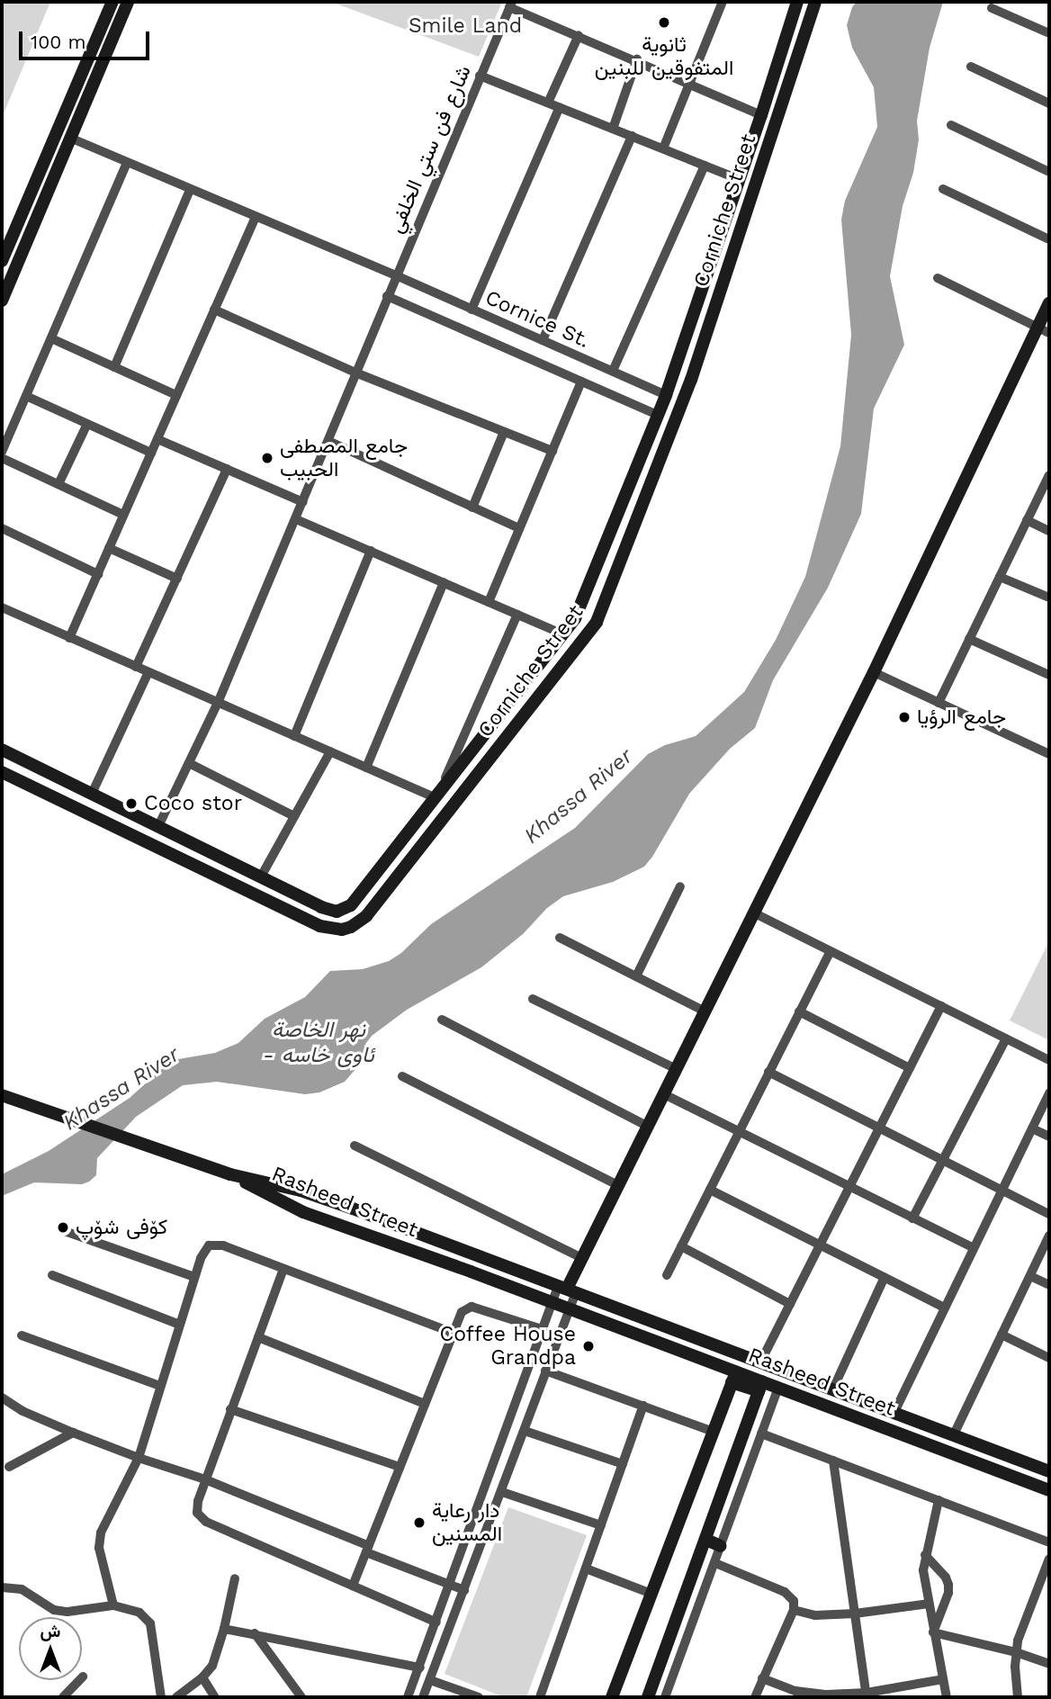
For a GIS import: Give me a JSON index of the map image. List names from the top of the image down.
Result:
{
  "streets": {
    "main road": ["Corniche Street", "Rasheed Street"],
    "street": ["شارع فن ستي الخلفي", "Cornice St."]
  },
  "crossings": [
    ["شارع فن ستي الخلفي", "Corniche Street"],
    ["شارع فن ستي الخلفي", "Cornice St."],
    ["Corniche Street", "Cornice St."]
  ],
  "water": ["Khassa River", "نهر الخاصة - ئاوی خاسە"],
  "parks": ["Smile Land"],
  "places": [
    "ثانوية المتفوقين للبنين",
    "جامع المصطفى الحبيب",
    "جامع الرؤيا",
    "Coco stor",
    "کۆفی شۆپ",
    "Coffee House Grandpa",
    "دار رعاية المسنين"
  ],
  "scale_bar": "100 m",
  "north": "top"
}
